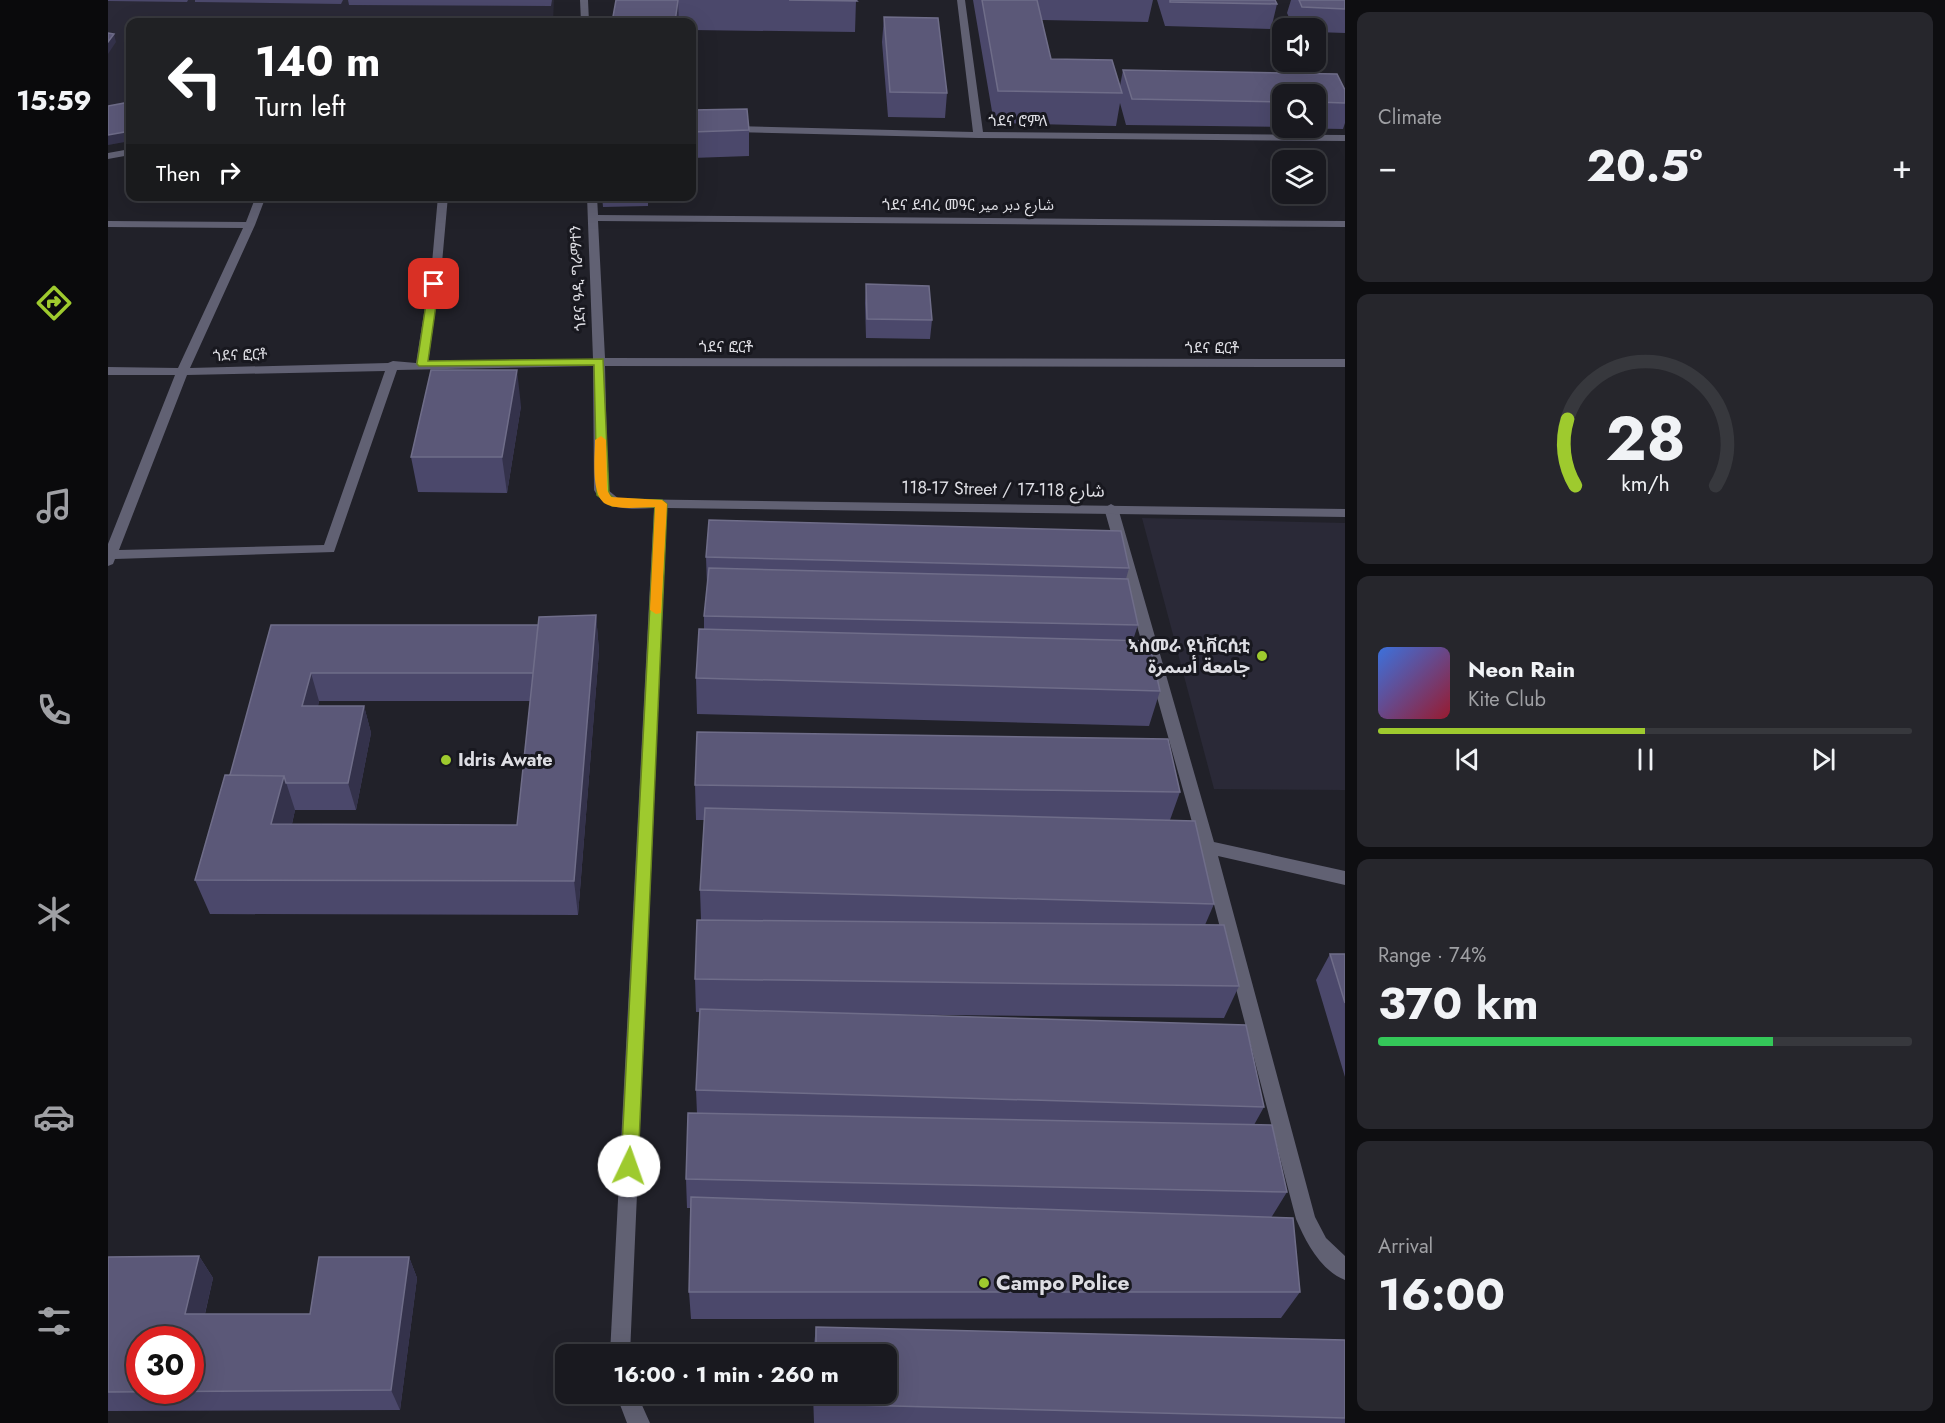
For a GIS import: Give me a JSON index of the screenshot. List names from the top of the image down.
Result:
{
  "streets": {
    "street": [
      "ጎደና ሮምለ",
      "ጎደና ደብረ መዓር شارع دبر مير",
      "ጎደና ዓዲ ግራማተን",
      "ጎደና ፎርቶ",
      "118-17 Street / شارع 118-17"
    ]
  },
  "crossings": [
    ["ጎደና ደብረ መዓር شارع دبر مير", "ጎደና ዓዲ ግራማተን"],
    ["ጎደና ዓዲ ግራማተን", "ጎደና ፎርቶ"],
    ["ጎደና ዓዲ ግራማተን", "118-17 Street / شارع 118-17"]
  ],
  "places": ["ኣስመራ ዩኒቨርሲቲ جامعة أسمرة", "Idris Awate", "Campo Police"],
  "page": {
    "tabs": "15:59",
    "tile": [
      "Climate",
      ["Range · 74%", "370 km"],
      ["Arrival", "16:00"]
    ],
    "turn": ["140 m", "Turn left"],
    "heat": ["−", "20.5°", "+"],
    "then": "Then",
    "song": ["Neon Rain", "Kite Club"],
    "limit": "30",
    "trip": "16:00 · 1 min · 260 m",
    "gauge": ["28", "km/h"]
  }
}
